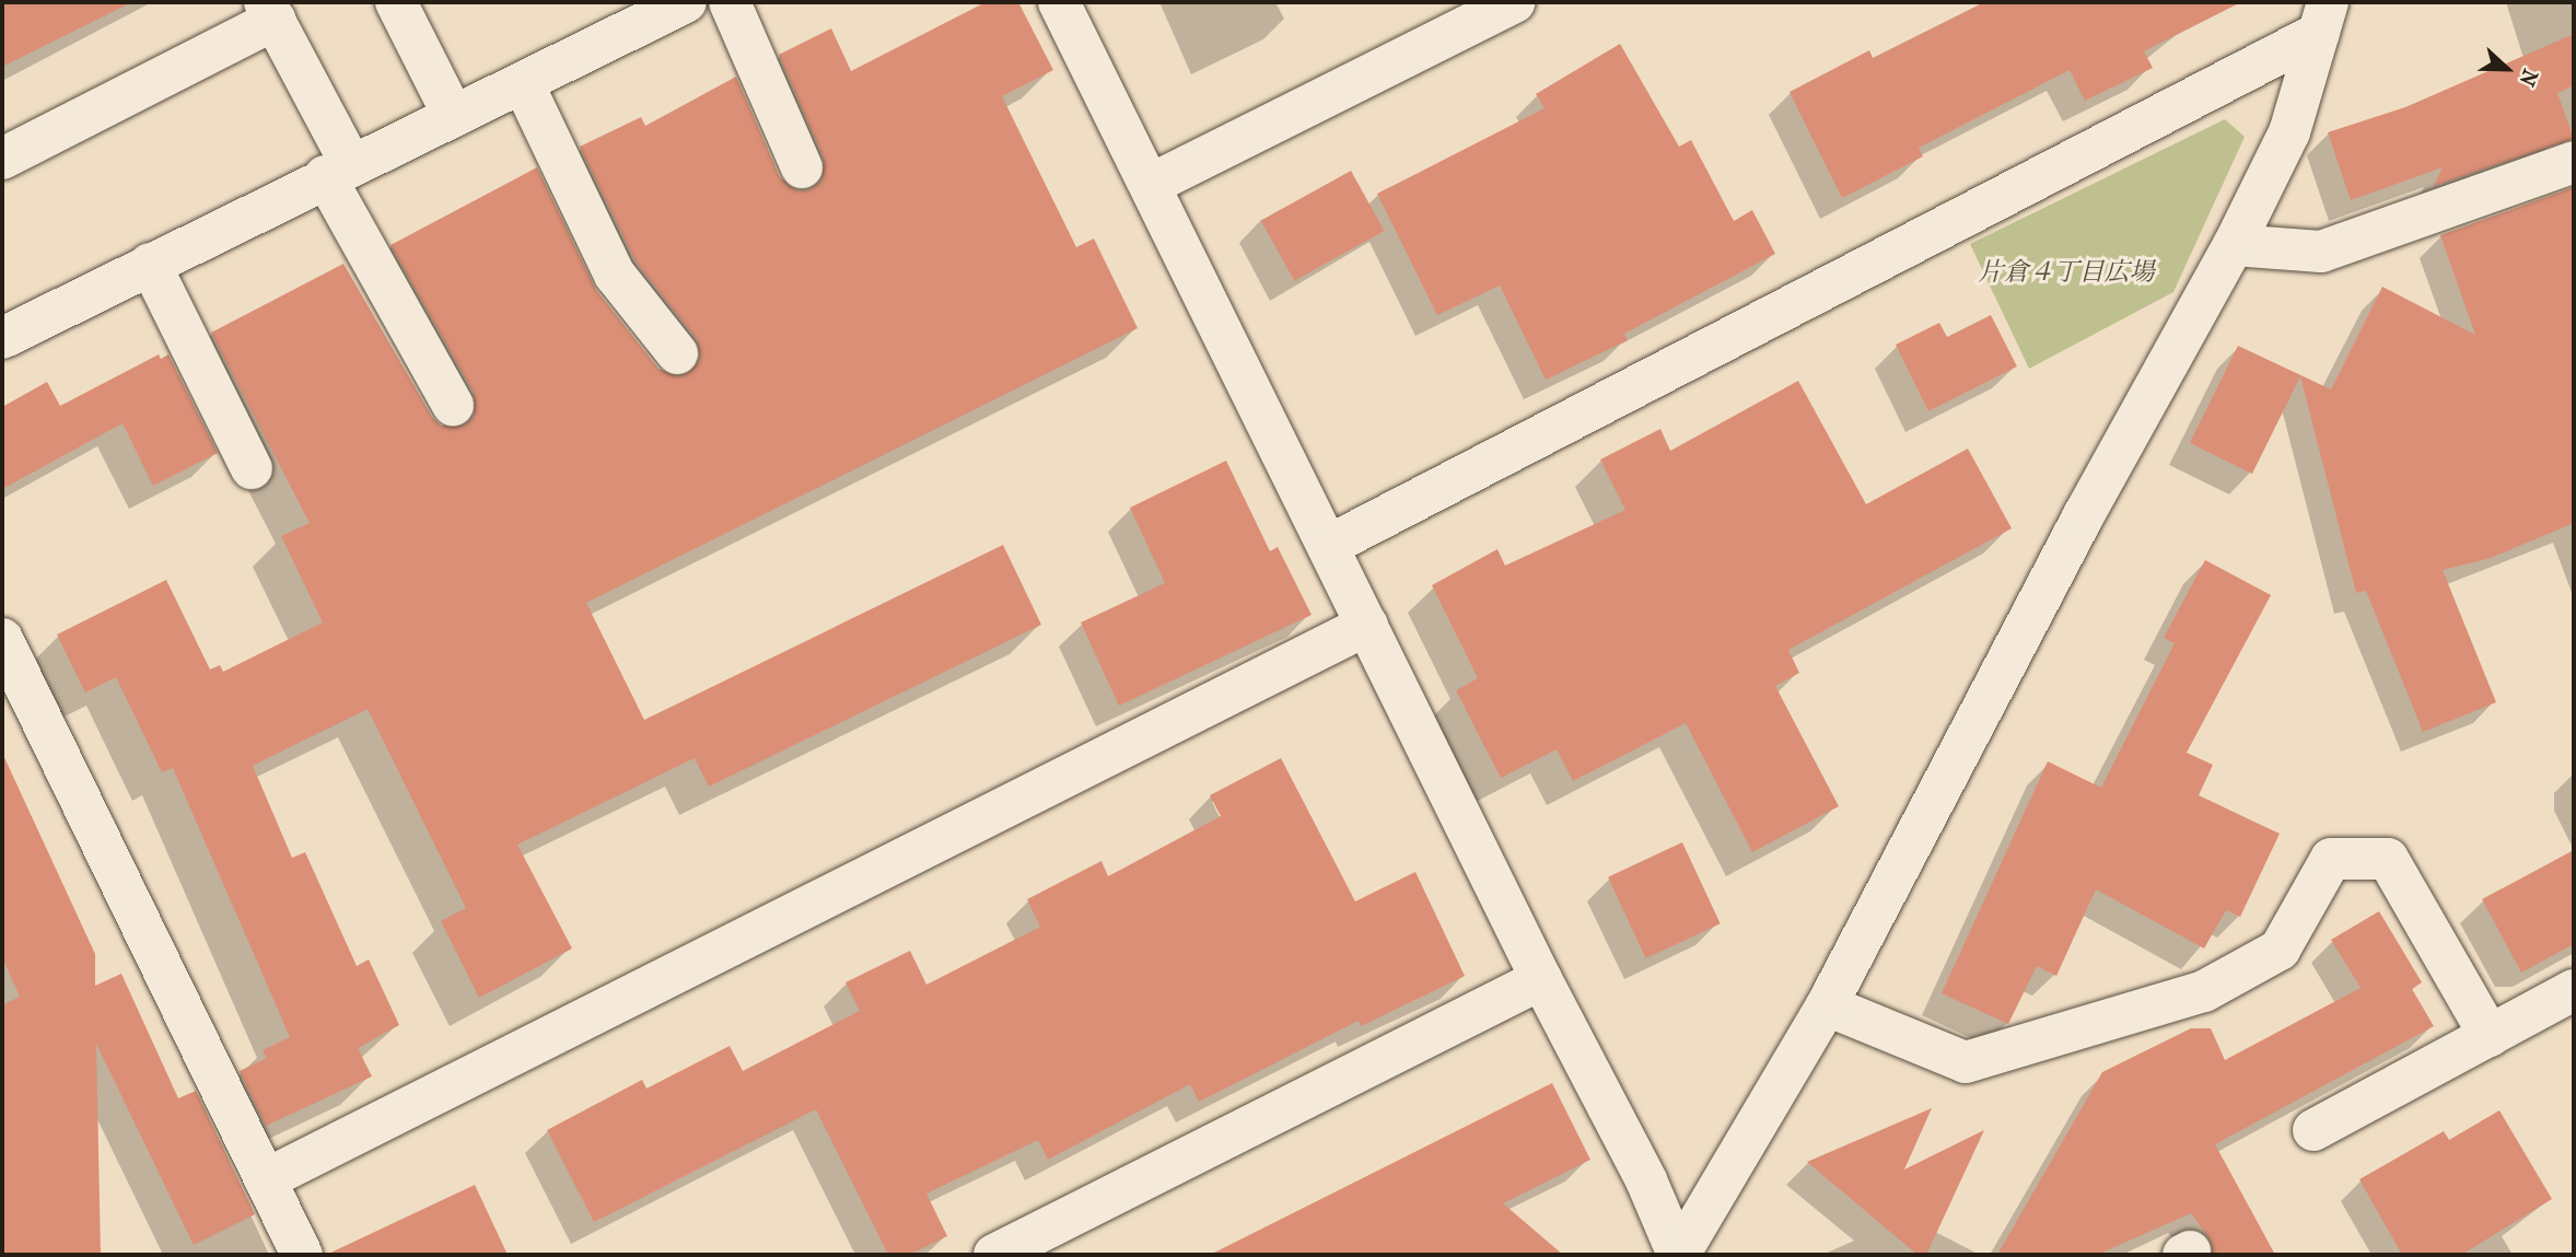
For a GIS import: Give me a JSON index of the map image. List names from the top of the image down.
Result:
{
  "parks": ["片倉４丁目広場"],
  "north": "right"
}
